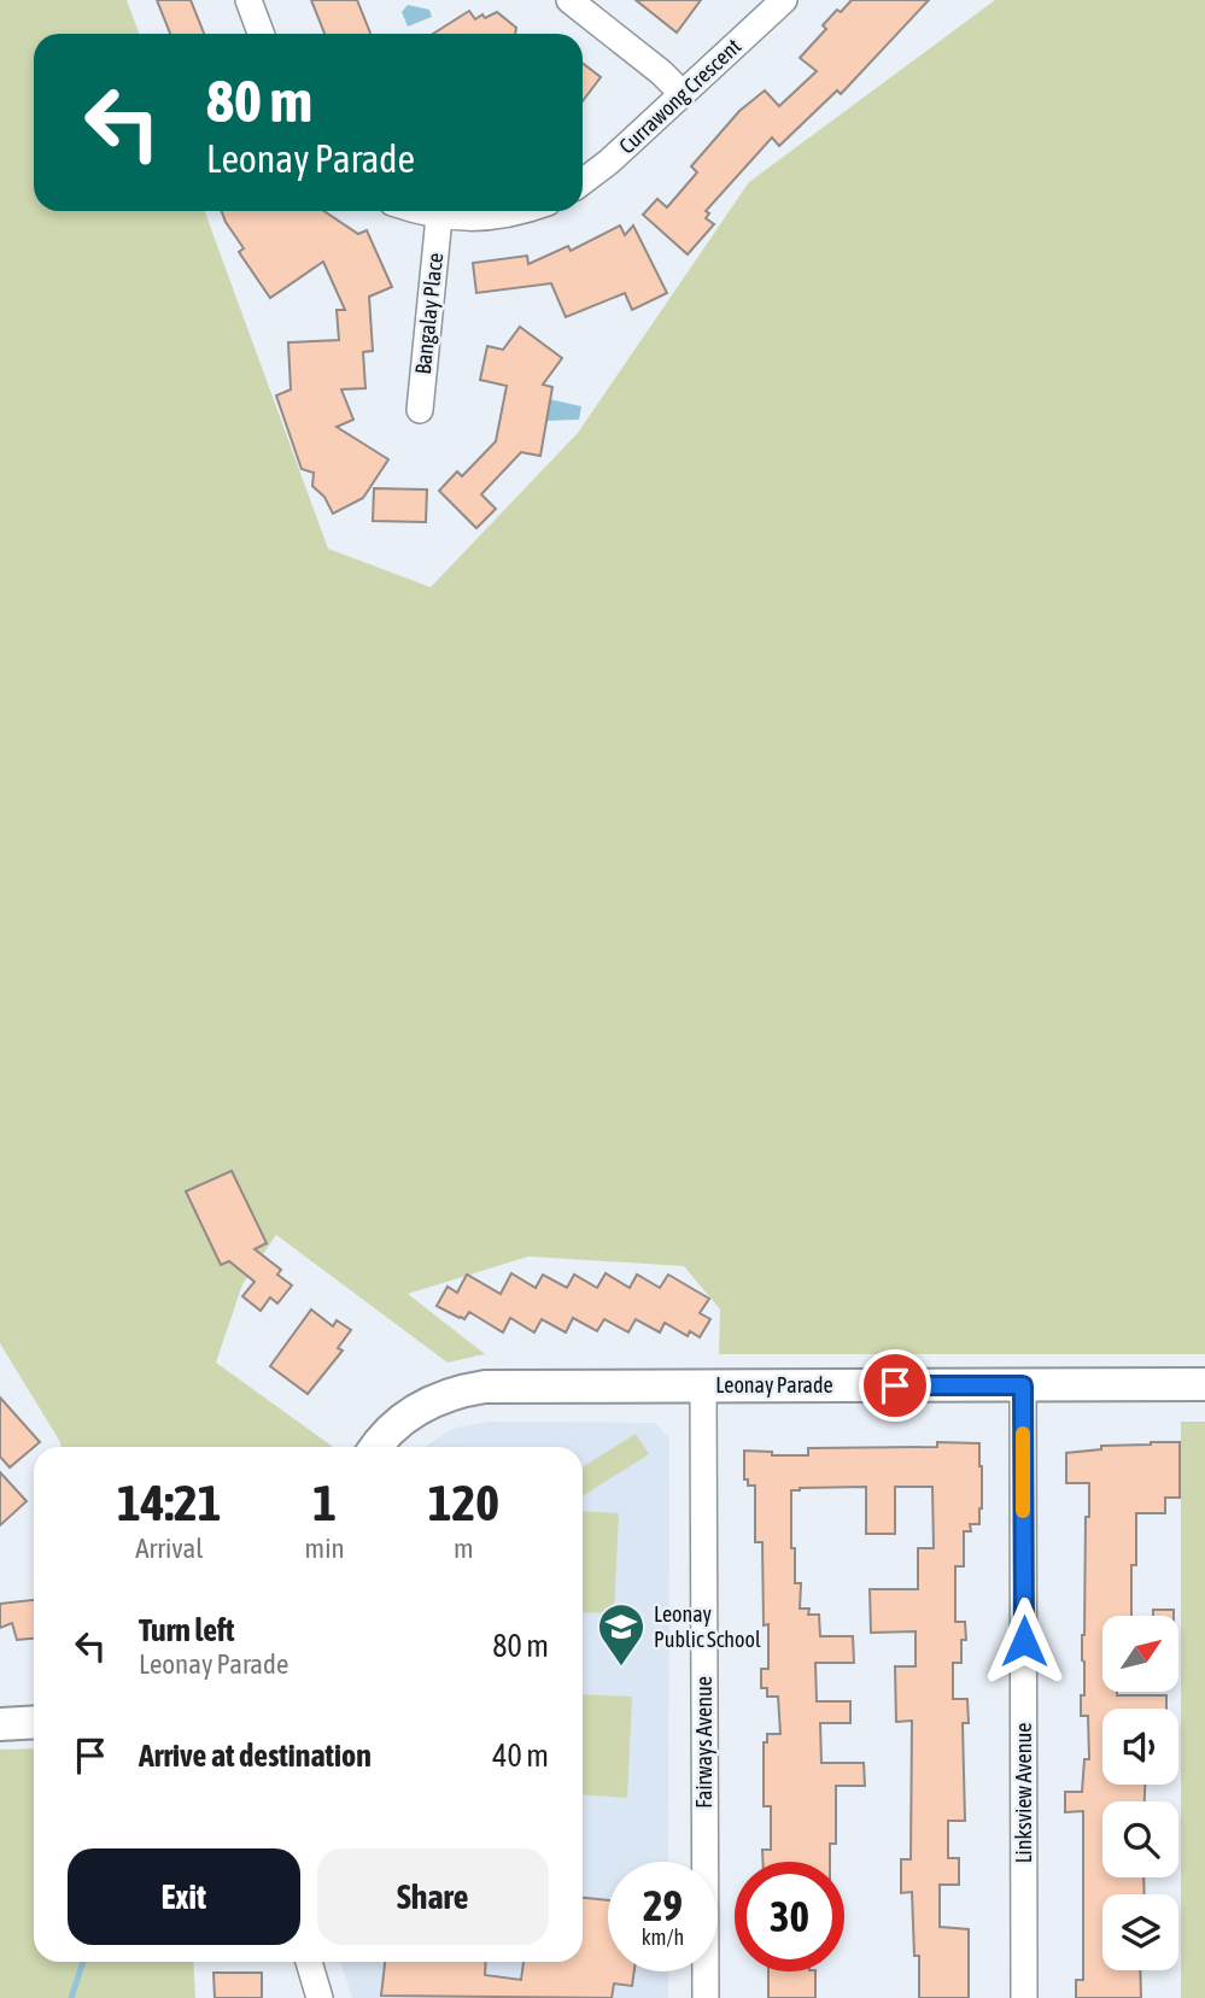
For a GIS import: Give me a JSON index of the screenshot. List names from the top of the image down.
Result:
{
  "streets": {
    "street": [
      "Currawong Crescent",
      "Bangalay Place",
      "Leonay Parade",
      "Fairways Avenue",
      "Linksview Avenue"
    ]
  },
  "crossings": [
    ["Leonay Parade", "Fairways Avenue"],
    ["Leonay Parade", "Linksview Avenue"]
  ],
  "places": {
    "school or university": ["Leonay Public School"]
  },
  "north": "top right",
  "page": {
    "turn": ["80 m", "Leonay Parade"],
    "eta": [
      "14:21",
      "Arrival",
      "1",
      "min",
      "120",
      "m"
    ],
    "list": [
      {
        "name": "Turn left",
        "note": "Leonay Parade",
        "value": "80 m"
      },
      {
        "name": "Arrive at destination",
        "value": "40 m"
      }
    ],
    "buttons": ["Exit", "Share"],
    "speed": "29 km/h",
    "limit": "30"
  }
}
